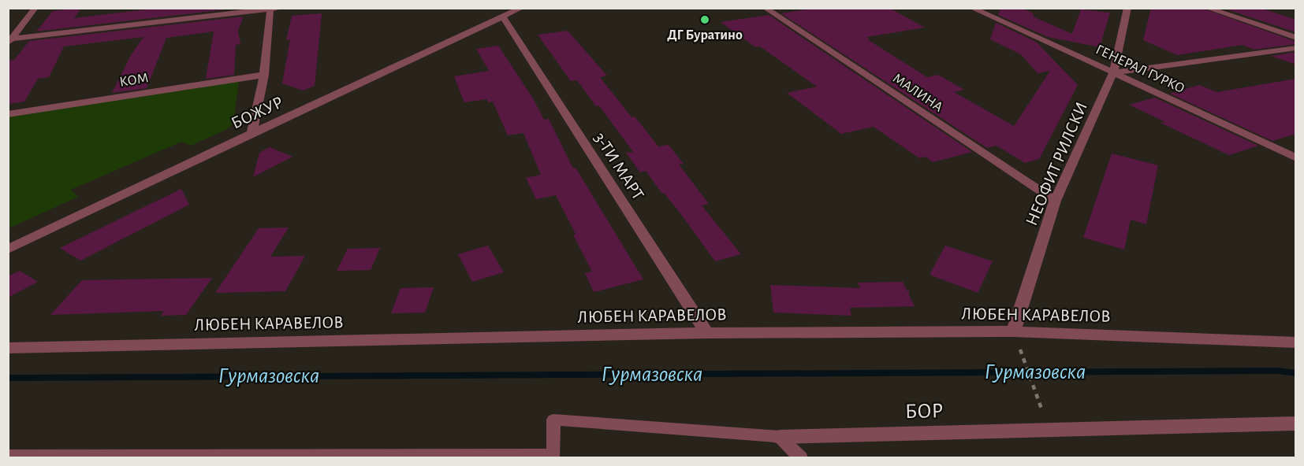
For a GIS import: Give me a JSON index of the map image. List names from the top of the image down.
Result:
{
  "streets": {
    "street": [
      "ГЕНЕРАЛ ГУРКО",
      "КОМ",
      "МАЛИНА",
      "БОЖУР",
      "НЕОФИТ РИЛСКИ",
      "3-ТИ МАРТ",
      "ЛЮБЕН КАРАВЕЛОВ",
      "БОР"
    ]
  },
  "crossings": [
    ["ГЕНЕРАЛ ГУРКО", "НЕОФИТ РИЛСКИ"],
    ["МАЛИНА", "НЕОФИТ РИЛСКИ"],
    ["БОЖУР", "3-ТИ МАРТ"],
    ["НЕОФИТ РИЛСКИ", "ЛЮБЕН КАРАВЕЛОВ"],
    ["3-ТИ МАРТ", "ЛЮБЕН КАРАВЕЛОВ"]
  ],
  "water": ["Гурмазовска"],
  "places": ["ДГ Буратино"]
}
